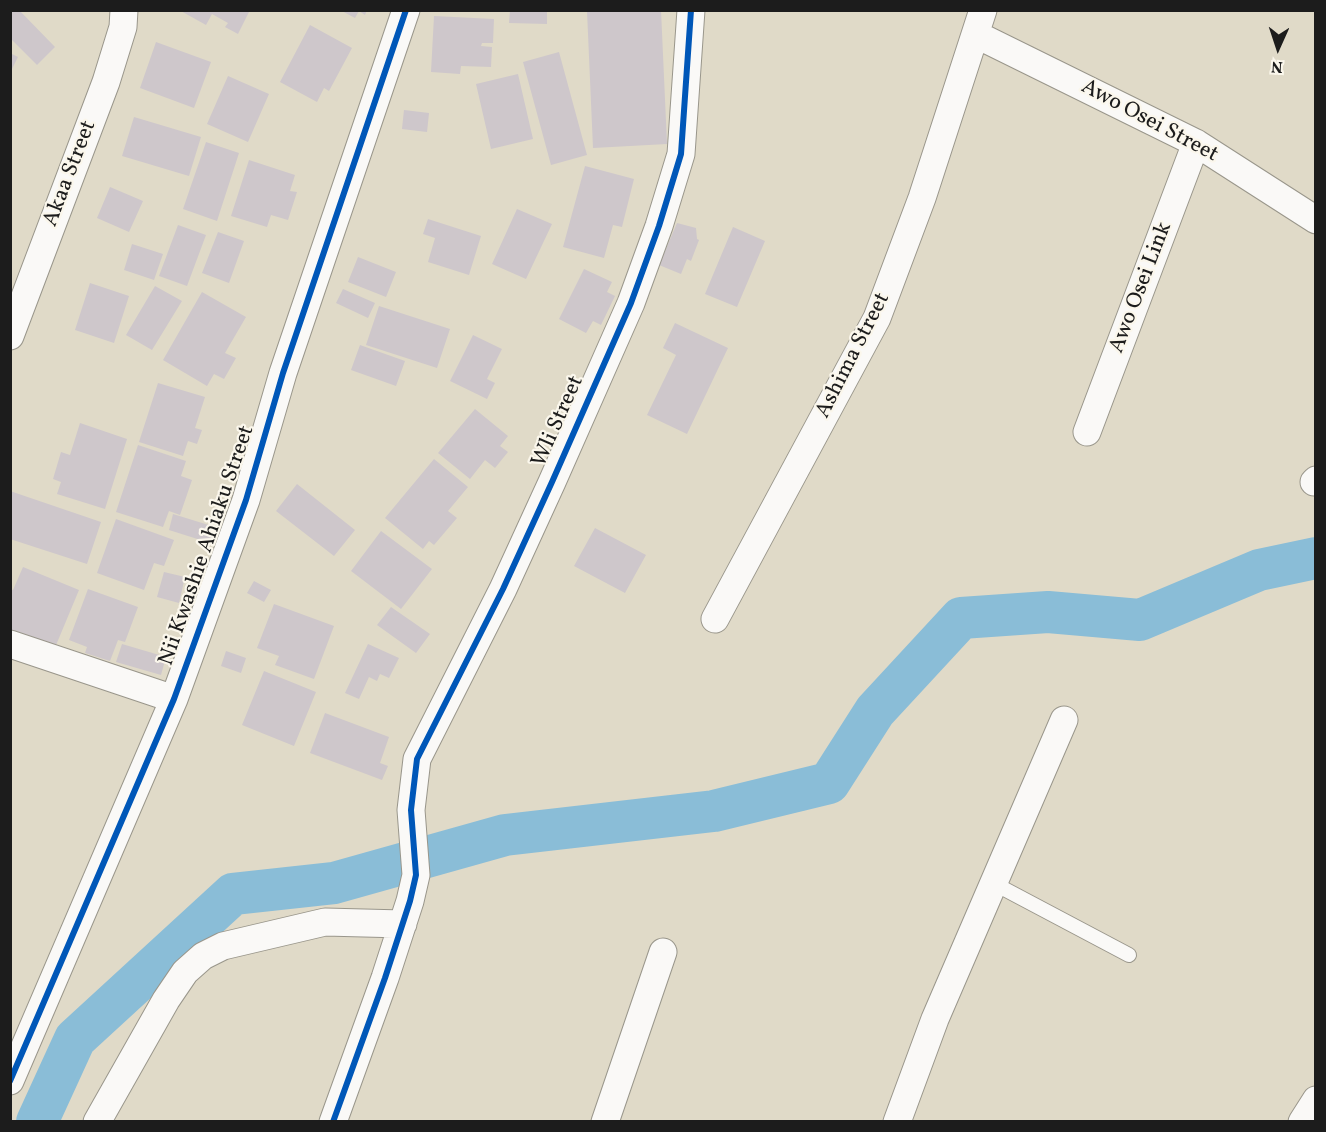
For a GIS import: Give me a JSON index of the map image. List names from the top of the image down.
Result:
{
  "streets": {
    "street": [
      "Awo Osei Street",
      "Akaa Street",
      "Awo Osei Link",
      "Ashima Street",
      "Wli Street",
      "Nii Kwashie Ahiaku Street"
    ]
  },
  "crossings": [
    ["Awo Osei Street", "Awo Osei Link"],
    ["Awo Osei Street", "Ashima Street"]
  ],
  "north": "bottom"
}
